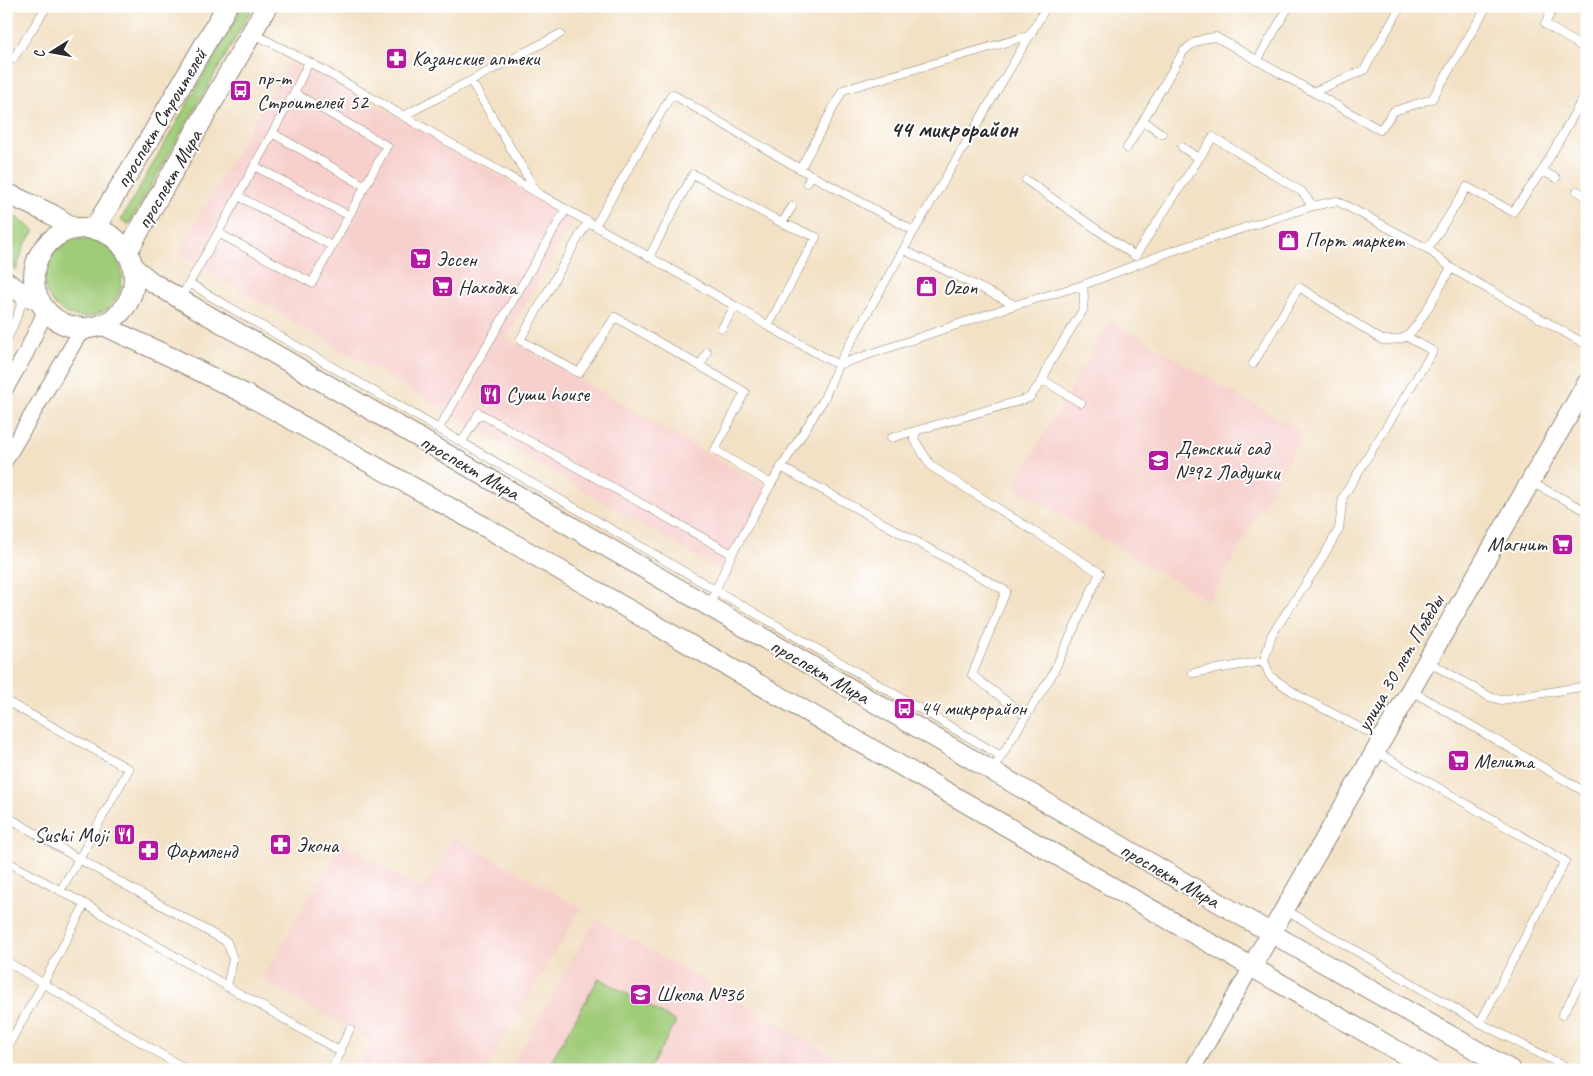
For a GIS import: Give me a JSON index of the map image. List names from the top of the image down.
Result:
{
  "streets": {
    "main road": ["проспект Строителей", "проспект Мира"],
    "street": ["улица 30 лет Победы"]
  },
  "crossings": [
    ["проспект Строителей", "проспект Мира"],
    ["проспект Мира", "улица 30 лет Победы"]
  ],
  "districts": ["44 микрорайон"],
  "places": {
    "pharmacy": ["Казанские аптеки", "Экона", "Фармленд"],
    "bus stop": ["пр-т Строителей 52", "44 микрорайон"],
    "shop": ["Порт маркет", "Ozon"],
    "supermarket": [
      "Эссен",
      "Находка",
      "Магнит",
      "Мелита"
    ],
    "restaurant": ["Суши house", "Sushi Moji"],
    "school or university": ["Детский сад №92 Ладушки", "Школа №36"]
  },
  "north": "left"
}
